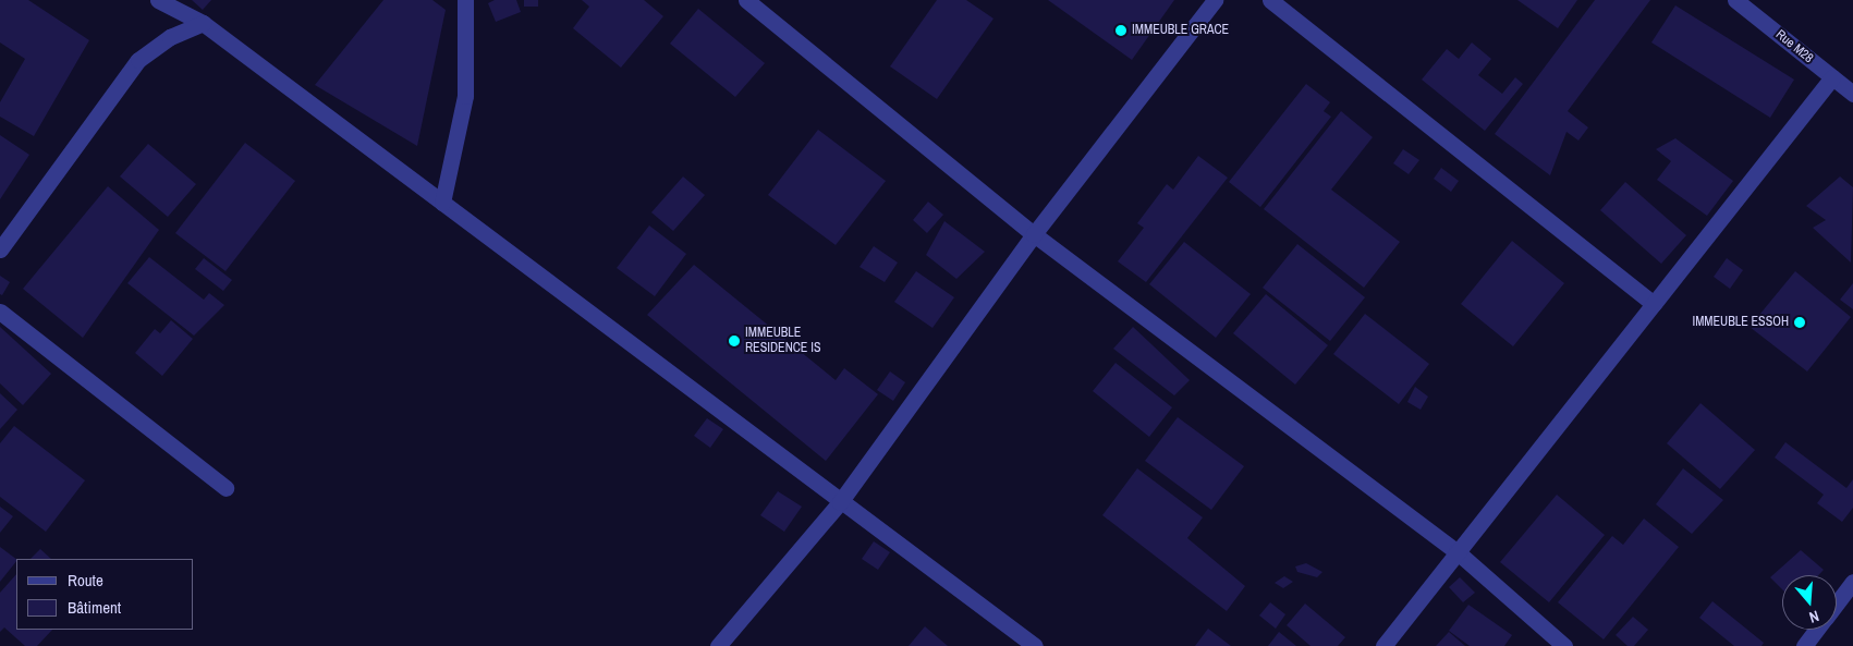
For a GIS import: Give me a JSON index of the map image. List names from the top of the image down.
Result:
{
  "streets": {
    "street": ["Rue M28"]
  },
  "places": ["IMMEUBLE GRACE", "IMMEUBLE ESSOH", "IMMEUBLE RESIDENCE IS"],
  "legend": ["Route", "Bâtiment"],
  "north": "bottom"
}
